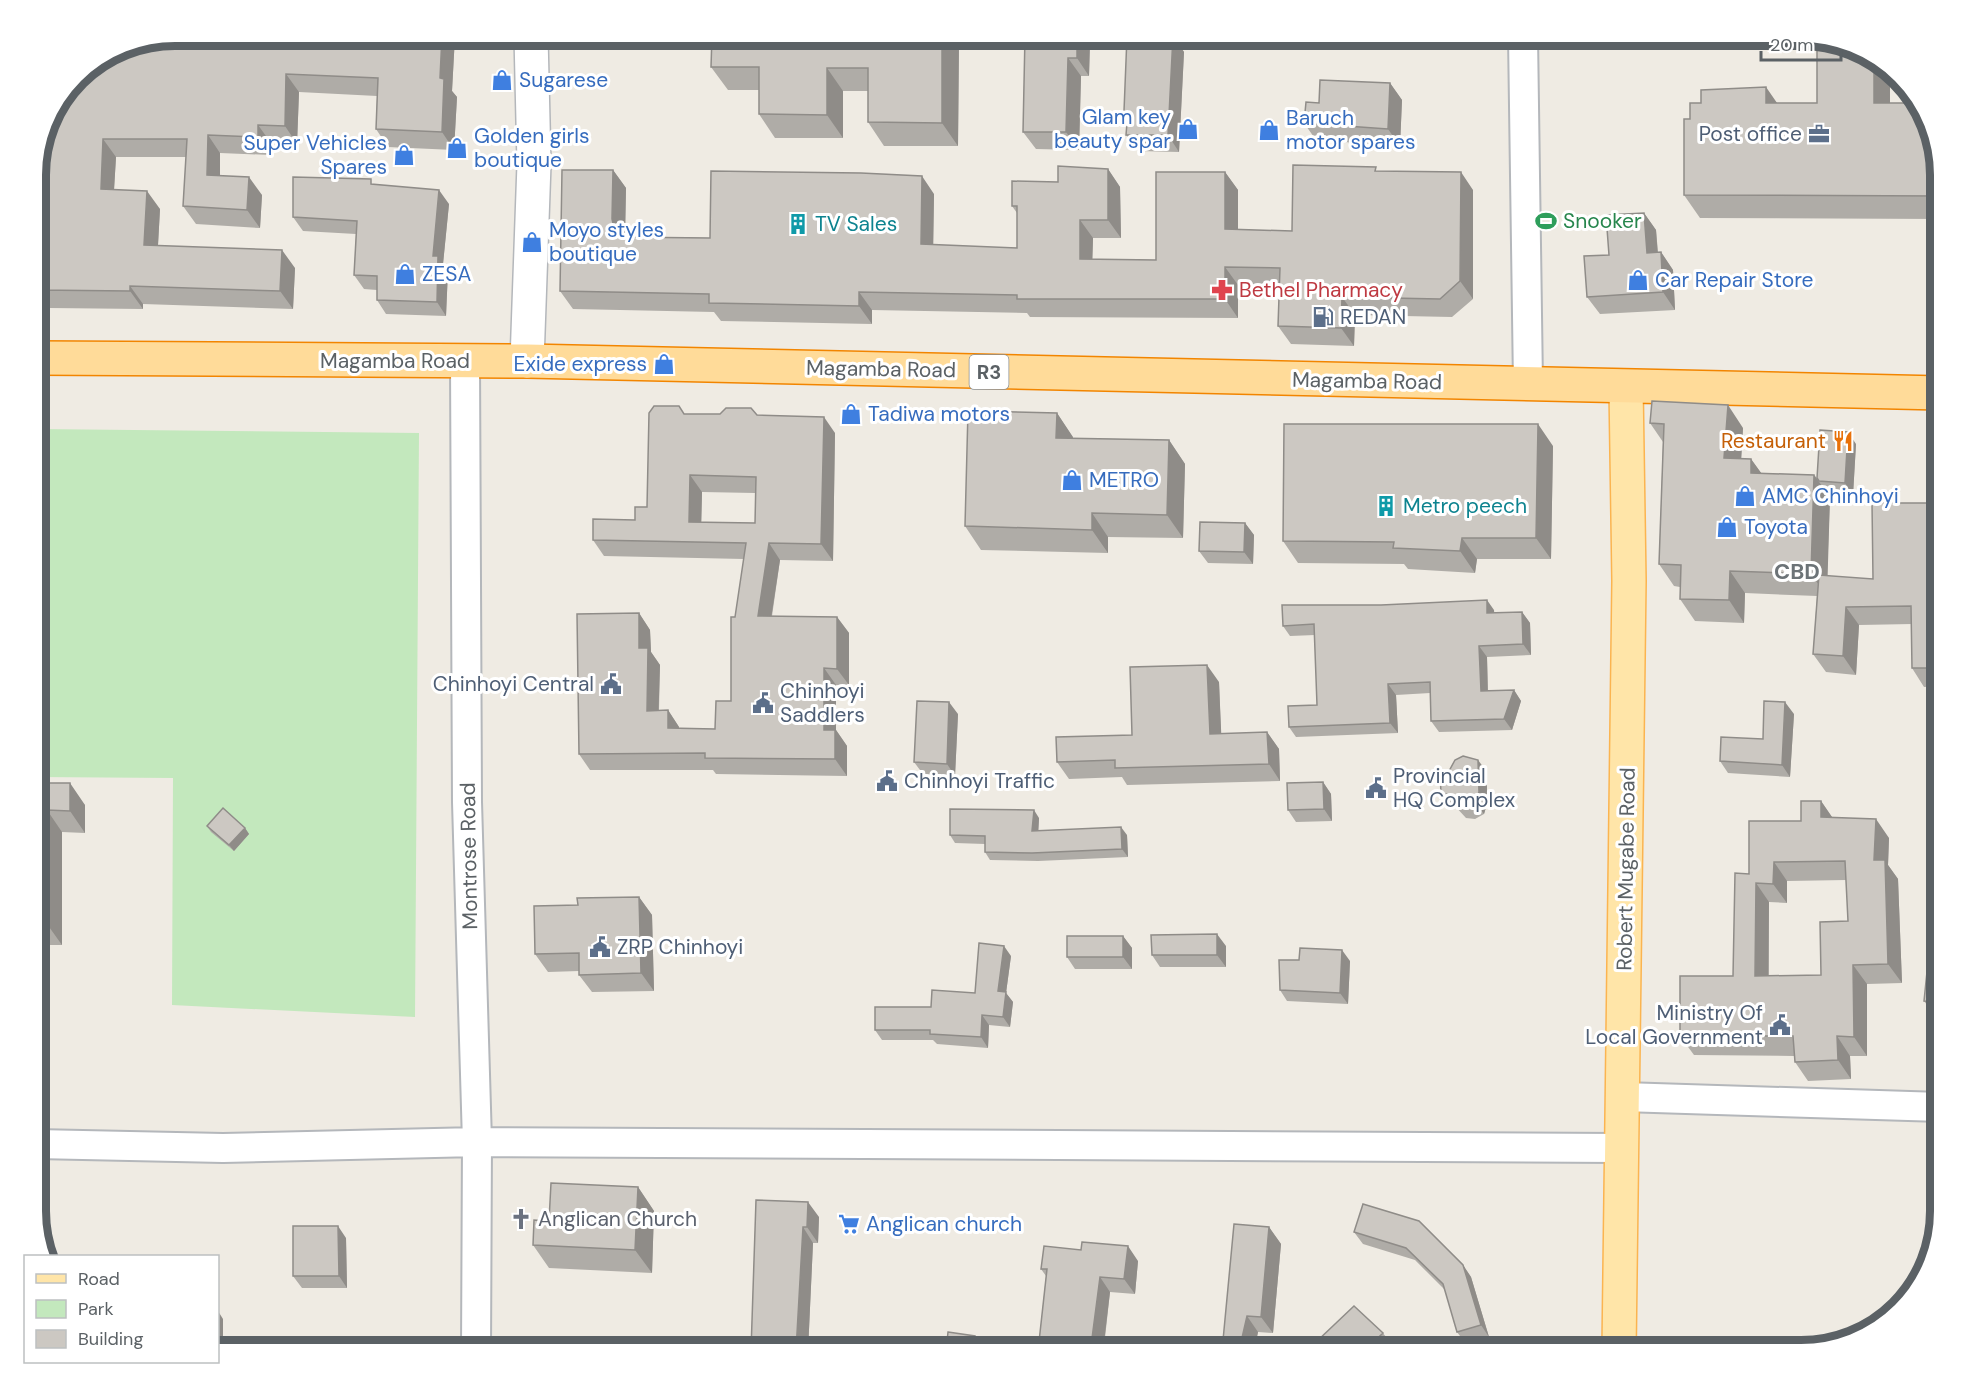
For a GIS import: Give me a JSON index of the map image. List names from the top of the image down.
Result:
{
  "streets": {
    "highway": ["Magamba Road", "R3"],
    "main road": ["Robert Mugabe Road"],
    "street": ["Montrose Road"]
  },
  "crossings": [
    ["Magamba Road", "Montrose Road"],
    ["Magamba Road", "Robert Mugabe Road"]
  ],
  "districts": ["CBD"],
  "places": {
    "shop": [
      "Sugarese",
      "Glam key beauty spar",
      "Baruch motor spares",
      "Golden girls boutique",
      "Super Vehicles Spares",
      "Moyo styles boutique",
      "ZESA",
      "Car Repair Store",
      "Exide express",
      "Tadiwa motors",
      "METRO",
      "AMC Chinhoyi",
      "Toyota"
    ],
    "office": ["Post office"],
    "sports": ["Snooker"],
    "building": ["TV Sales", "Metro peech"],
    "pharmacy": ["Bethel Pharmacy"],
    "fuel station": ["REDAN"],
    "restaurant": ["Restaurant"],
    "public building": [
      "Chinhoyi Central",
      "Chinhoyi Saddlers",
      "Chinhoyi Traffic",
      "Provincial HQ Complex",
      "ZRP Chinhoyi",
      "Ministry Of Local Government"
    ],
    "church": ["Anglican Church"],
    "supermarket": ["Anglican church"]
  },
  "legend": ["Road", "Park", "Building"],
  "scale_bar": "20 m"
}
